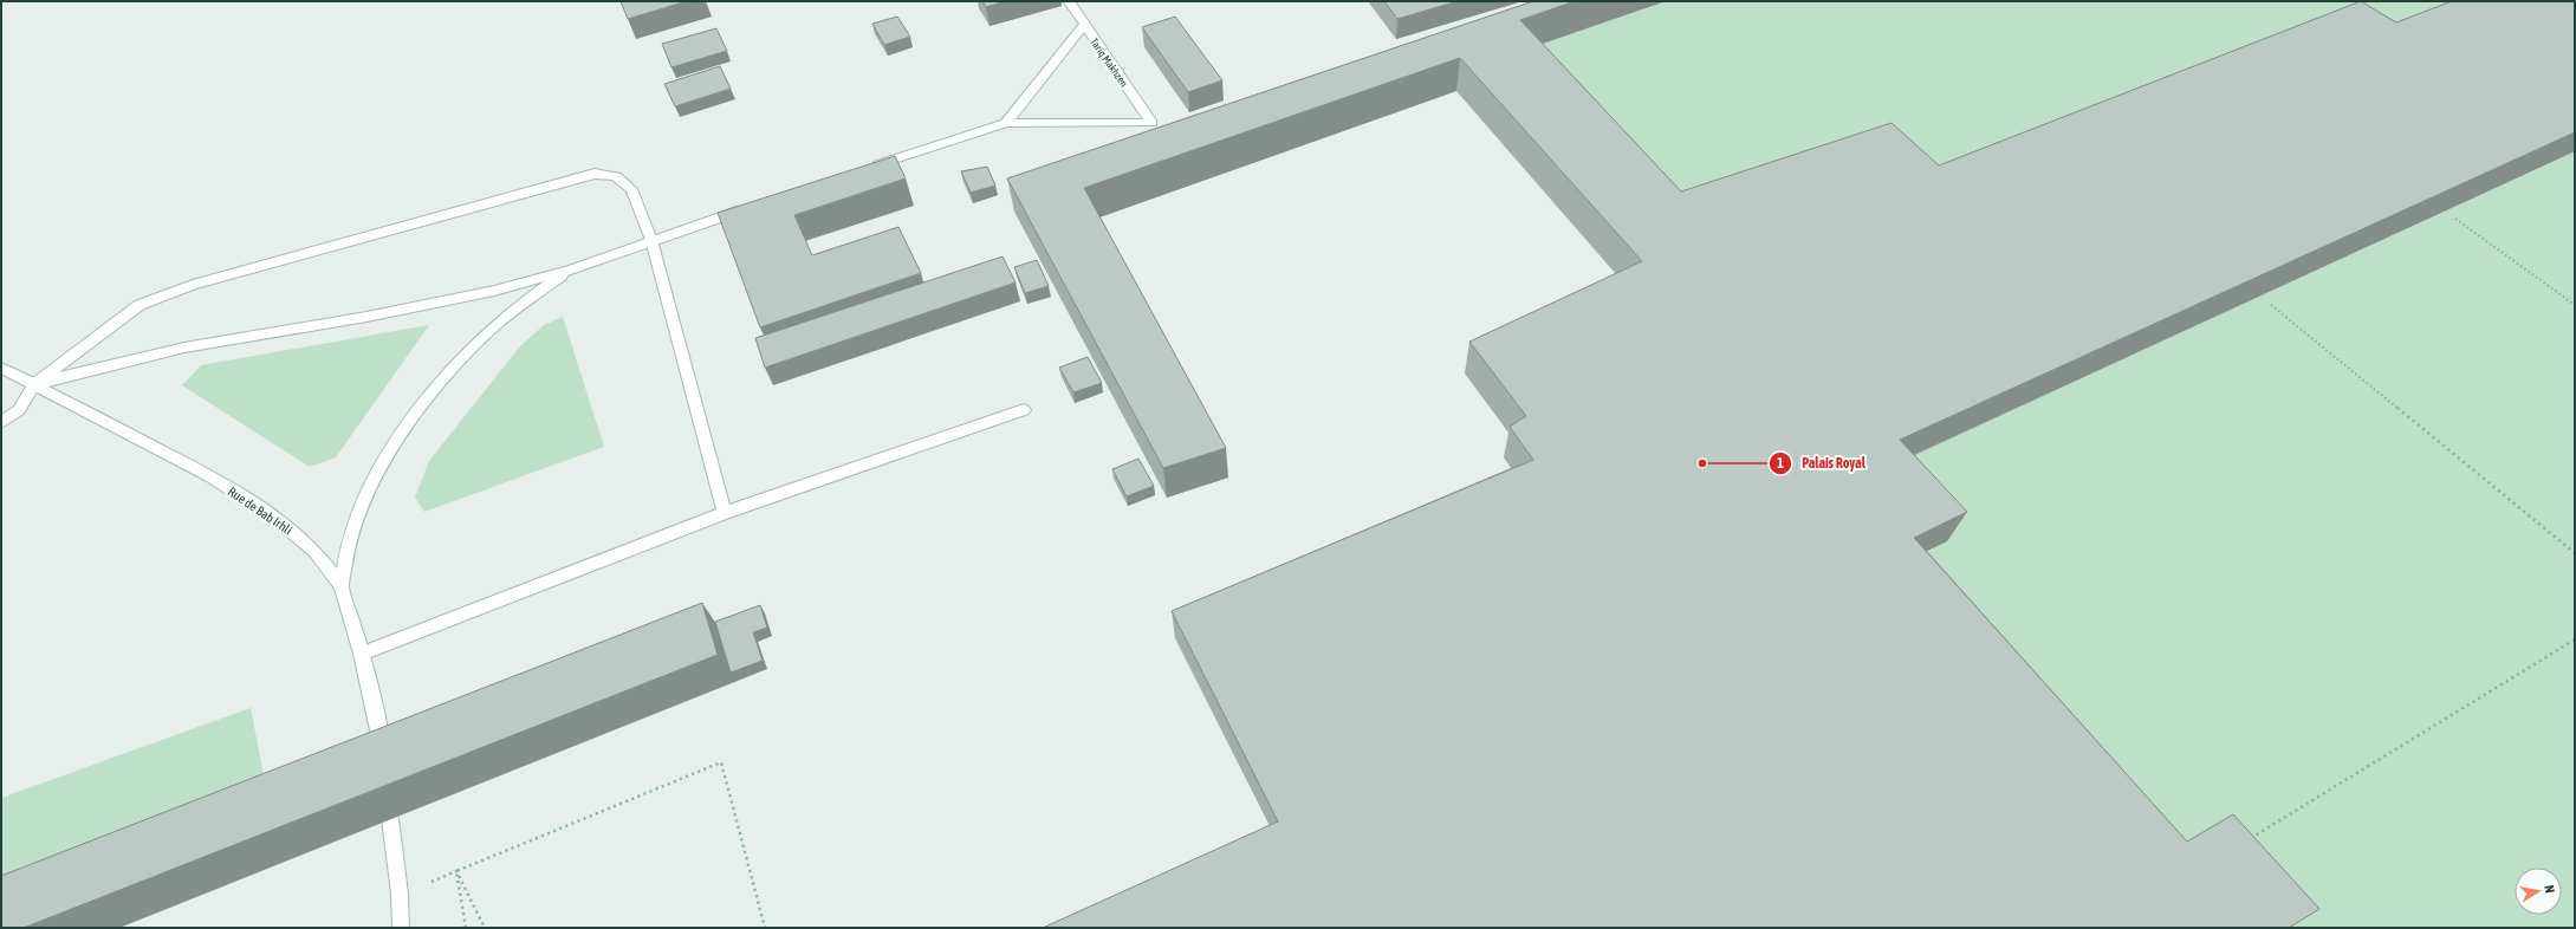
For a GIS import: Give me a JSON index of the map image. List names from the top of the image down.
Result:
{
  "streets": {
    "street": ["Tariq Makhzen", "Rue de Bab Irhli"]
  },
  "places": ["Palais Royal"],
  "north": "right"
}
